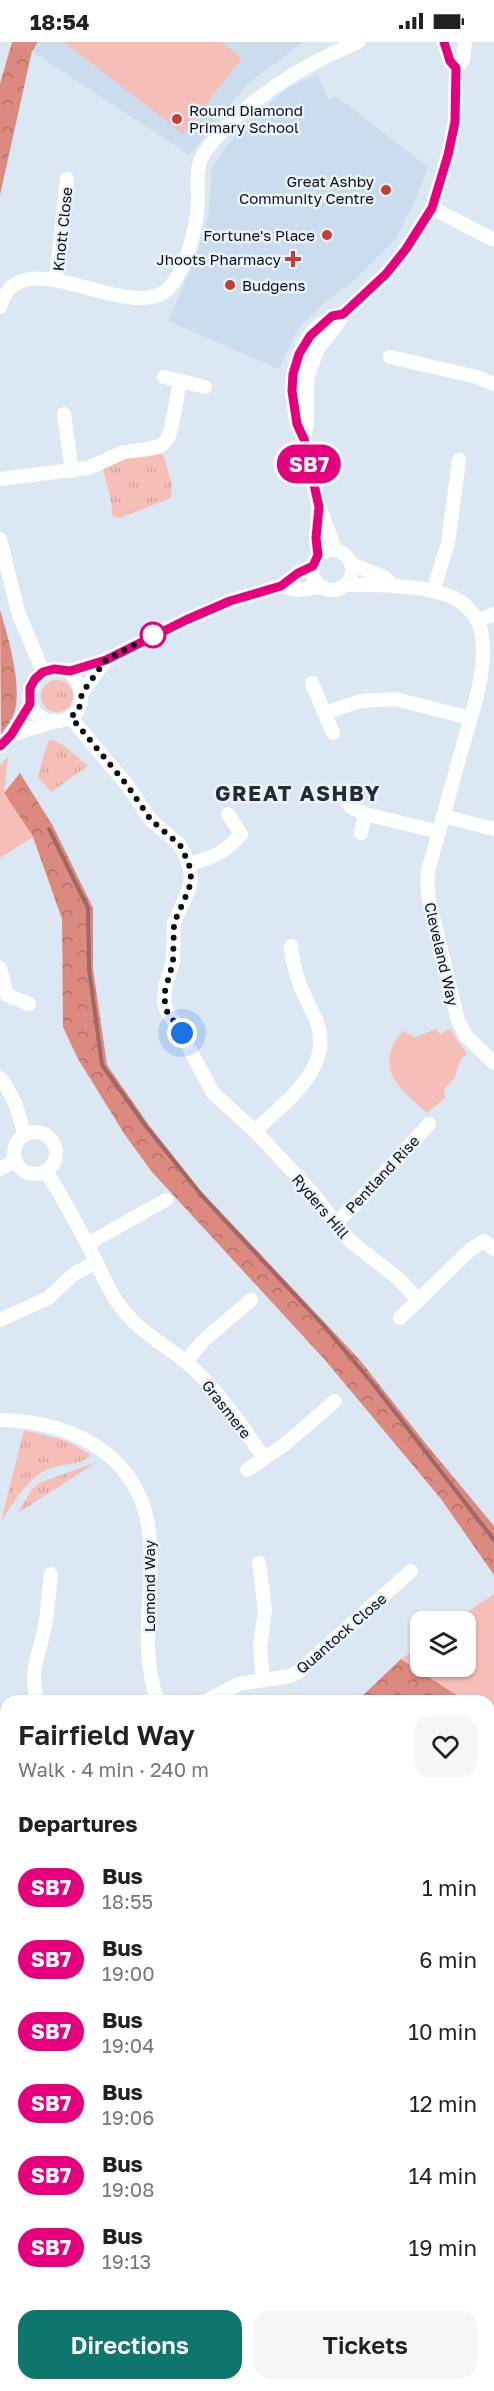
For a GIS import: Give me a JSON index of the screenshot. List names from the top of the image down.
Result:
{
  "streets": {
    "street": [
      "Knott Close",
      "Cleveland Way",
      "Pentland Rise",
      "Ryders Hill",
      "Grasmere",
      "Lomond Way",
      "Quantock Close"
    ]
  },
  "crossings": [
    ["Pentland Rise", "Ryders Hill"]
  ],
  "districts": ["GREAT ASHBY"],
  "places": {
    "other": [
      "Round Diamond Primary School",
      "Great Ashby Community Centre",
      "Fortune's Place",
      "Budgens"
    ],
    "health": ["Jhoots Pharmacy"]
  },
  "lines": ["bus line SB7"],
  "page": {
    "status": "18:54",
    "on_map": "SB7",
    "heading": [
      ["Fairfield Way", "Walk · 4 min · 240 m"],
      "Departures"
    ],
    "list": [
      {
        "mark": "SB7",
        "name": "Bus",
        "note": "18:55",
        "value": "1 min"
      },
      {
        "mark": "SB7",
        "name": "Bus",
        "note": "19:00",
        "value": "6 min"
      },
      {
        "mark": "SB7",
        "name": "Bus",
        "note": "19:04",
        "value": "10 min"
      },
      {
        "mark": "SB7",
        "name": "Bus",
        "note": "19:06",
        "value": "12 min"
      },
      {
        "mark": "SB7",
        "name": "Bus",
        "note": "19:08",
        "value": "14 min"
      },
      {
        "mark": "SB7",
        "name": "Bus",
        "note": "19:13",
        "value": "19 min"
      }
    ],
    "buttons": ["Directions", "Tickets"]
  }
}
